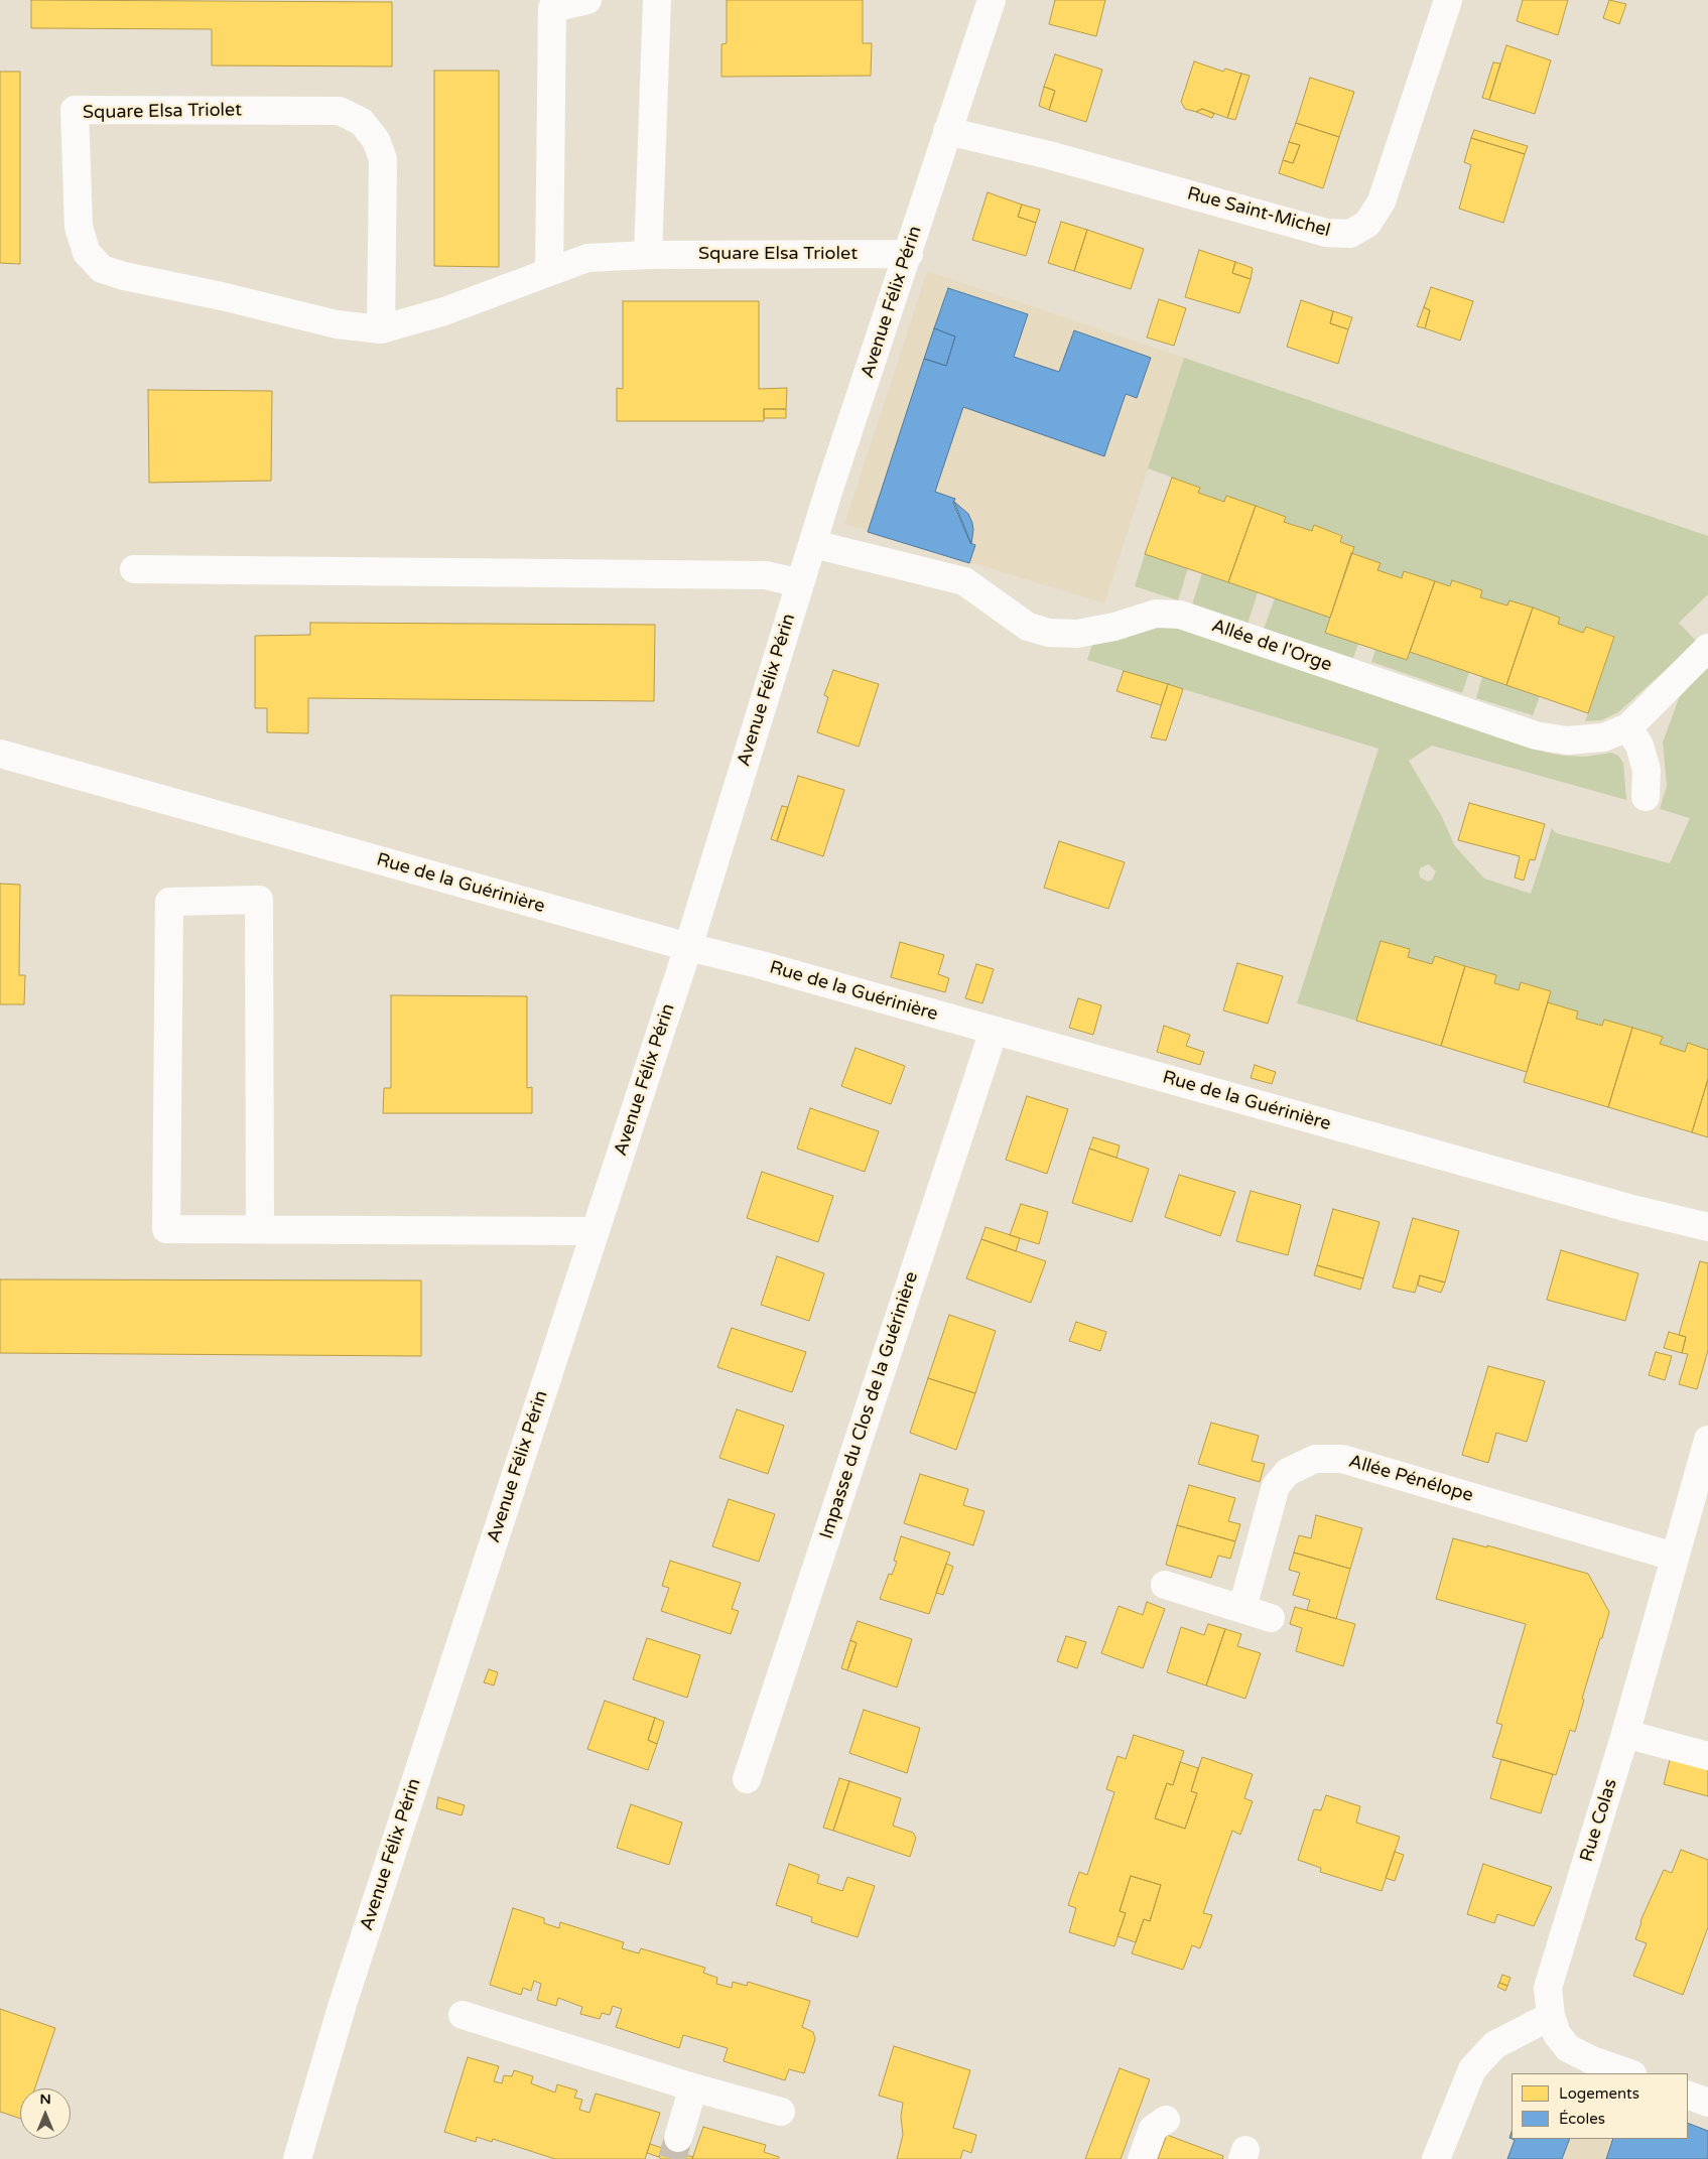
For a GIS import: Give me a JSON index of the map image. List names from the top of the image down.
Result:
{
  "streets": {
    "street": [
      "Square Elsa Triolet",
      "Rue Saint-Michel",
      "Avenue Félix Périn",
      "Allée de l'Orge",
      "Rue de la Guérinière",
      "Impasse du Clos de la Guérinière",
      "Allée Pénélope",
      "Rue Colas"
    ]
  },
  "crossings": [
    ["Square Elsa Triolet", "Avenue Félix Périn"],
    ["Rue Saint-Michel", "Avenue Félix Périn"],
    ["Avenue Félix Périn", "Allée de l'Orge"],
    ["Avenue Félix Périn", "Rue de la Guérinière"],
    ["Rue de la Guérinière", "Impasse du Clos de la Guérinière"],
    ["Allée Pénélope", "Rue Colas"]
  ],
  "legend": ["Logements", "Écoles"],
  "north": "top"
}
